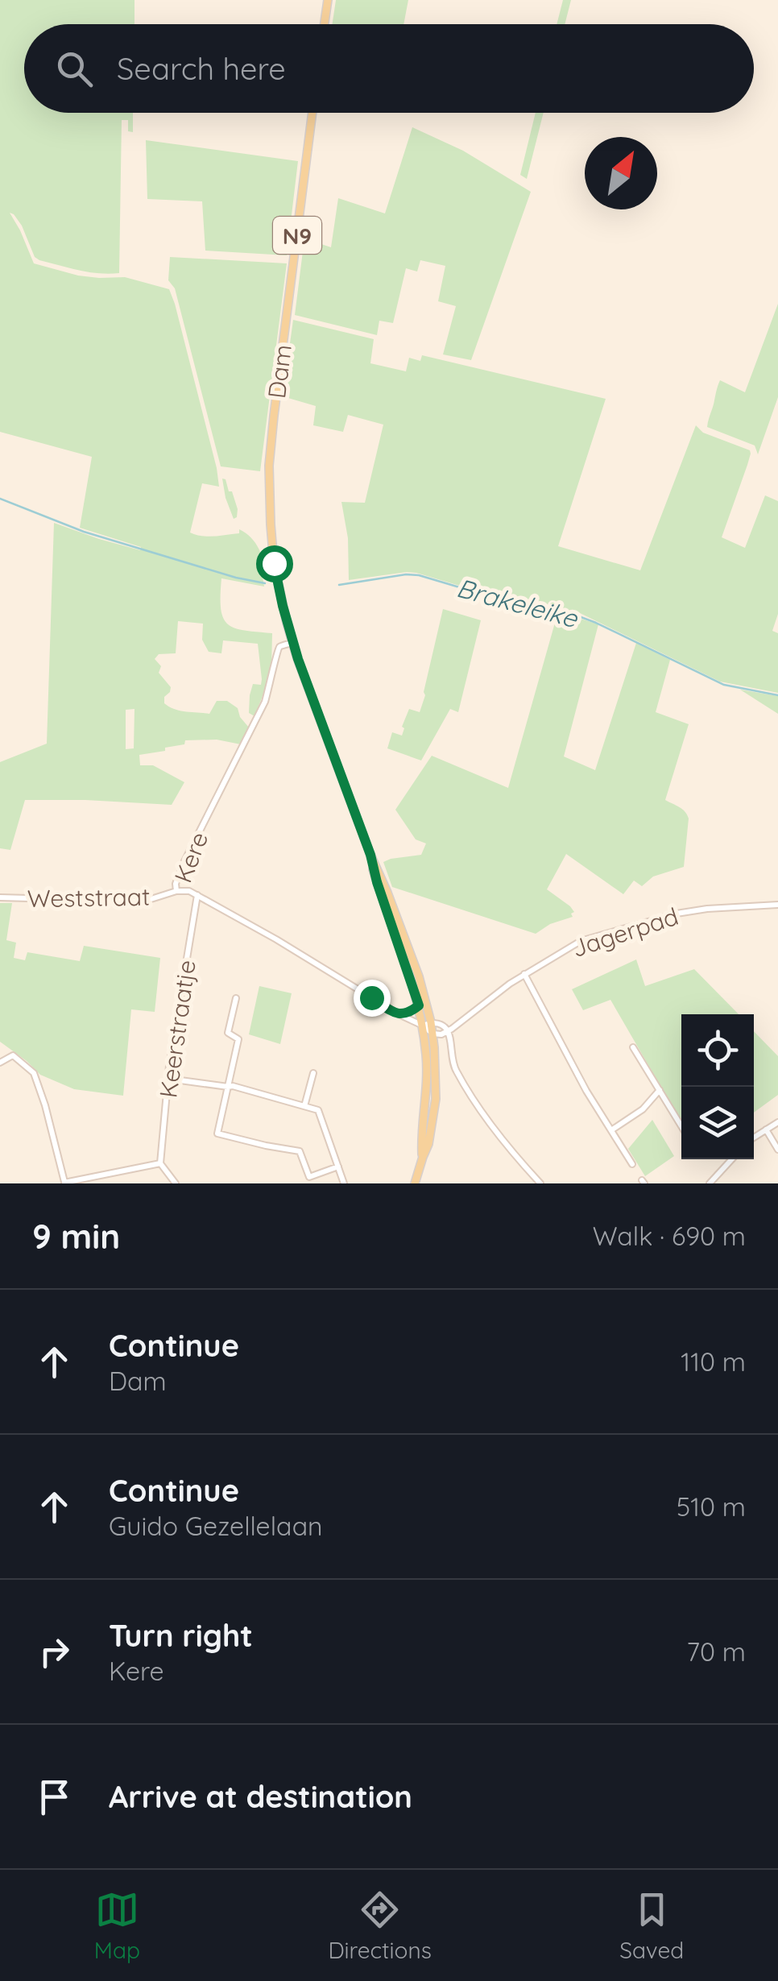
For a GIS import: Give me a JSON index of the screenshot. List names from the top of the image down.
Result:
{
  "streets": {
    "main road": ["N9", "Dam"],
    "street": [
      "Kere",
      "Weststraat",
      "Jagerpad",
      "Keerstraatje"
    ]
  },
  "crossings": [
    ["N9", "Dam"],
    ["N9", "Kere"],
    ["Dam", "Kere"],
    ["Kere", "Weststraat"],
    ["Kere", "Jagerpad"],
    ["Kere", "Keerstraatje"]
  ],
  "water": ["Brakeleike"],
  "north": "top right",
  "page": {
    "search": "Search here",
    "heading": ["9 min", "Walk · 690 m"],
    "list": [
      ["Continue", "Dam", "110 m"],
      ["Continue", "Guido Gezellelaan", "510 m"],
      ["Turn right", "Kere", "70 m"],
      "Arrive at destination"
    ],
    "nav": ["Map", "Directions", "Saved"]
  }
}
